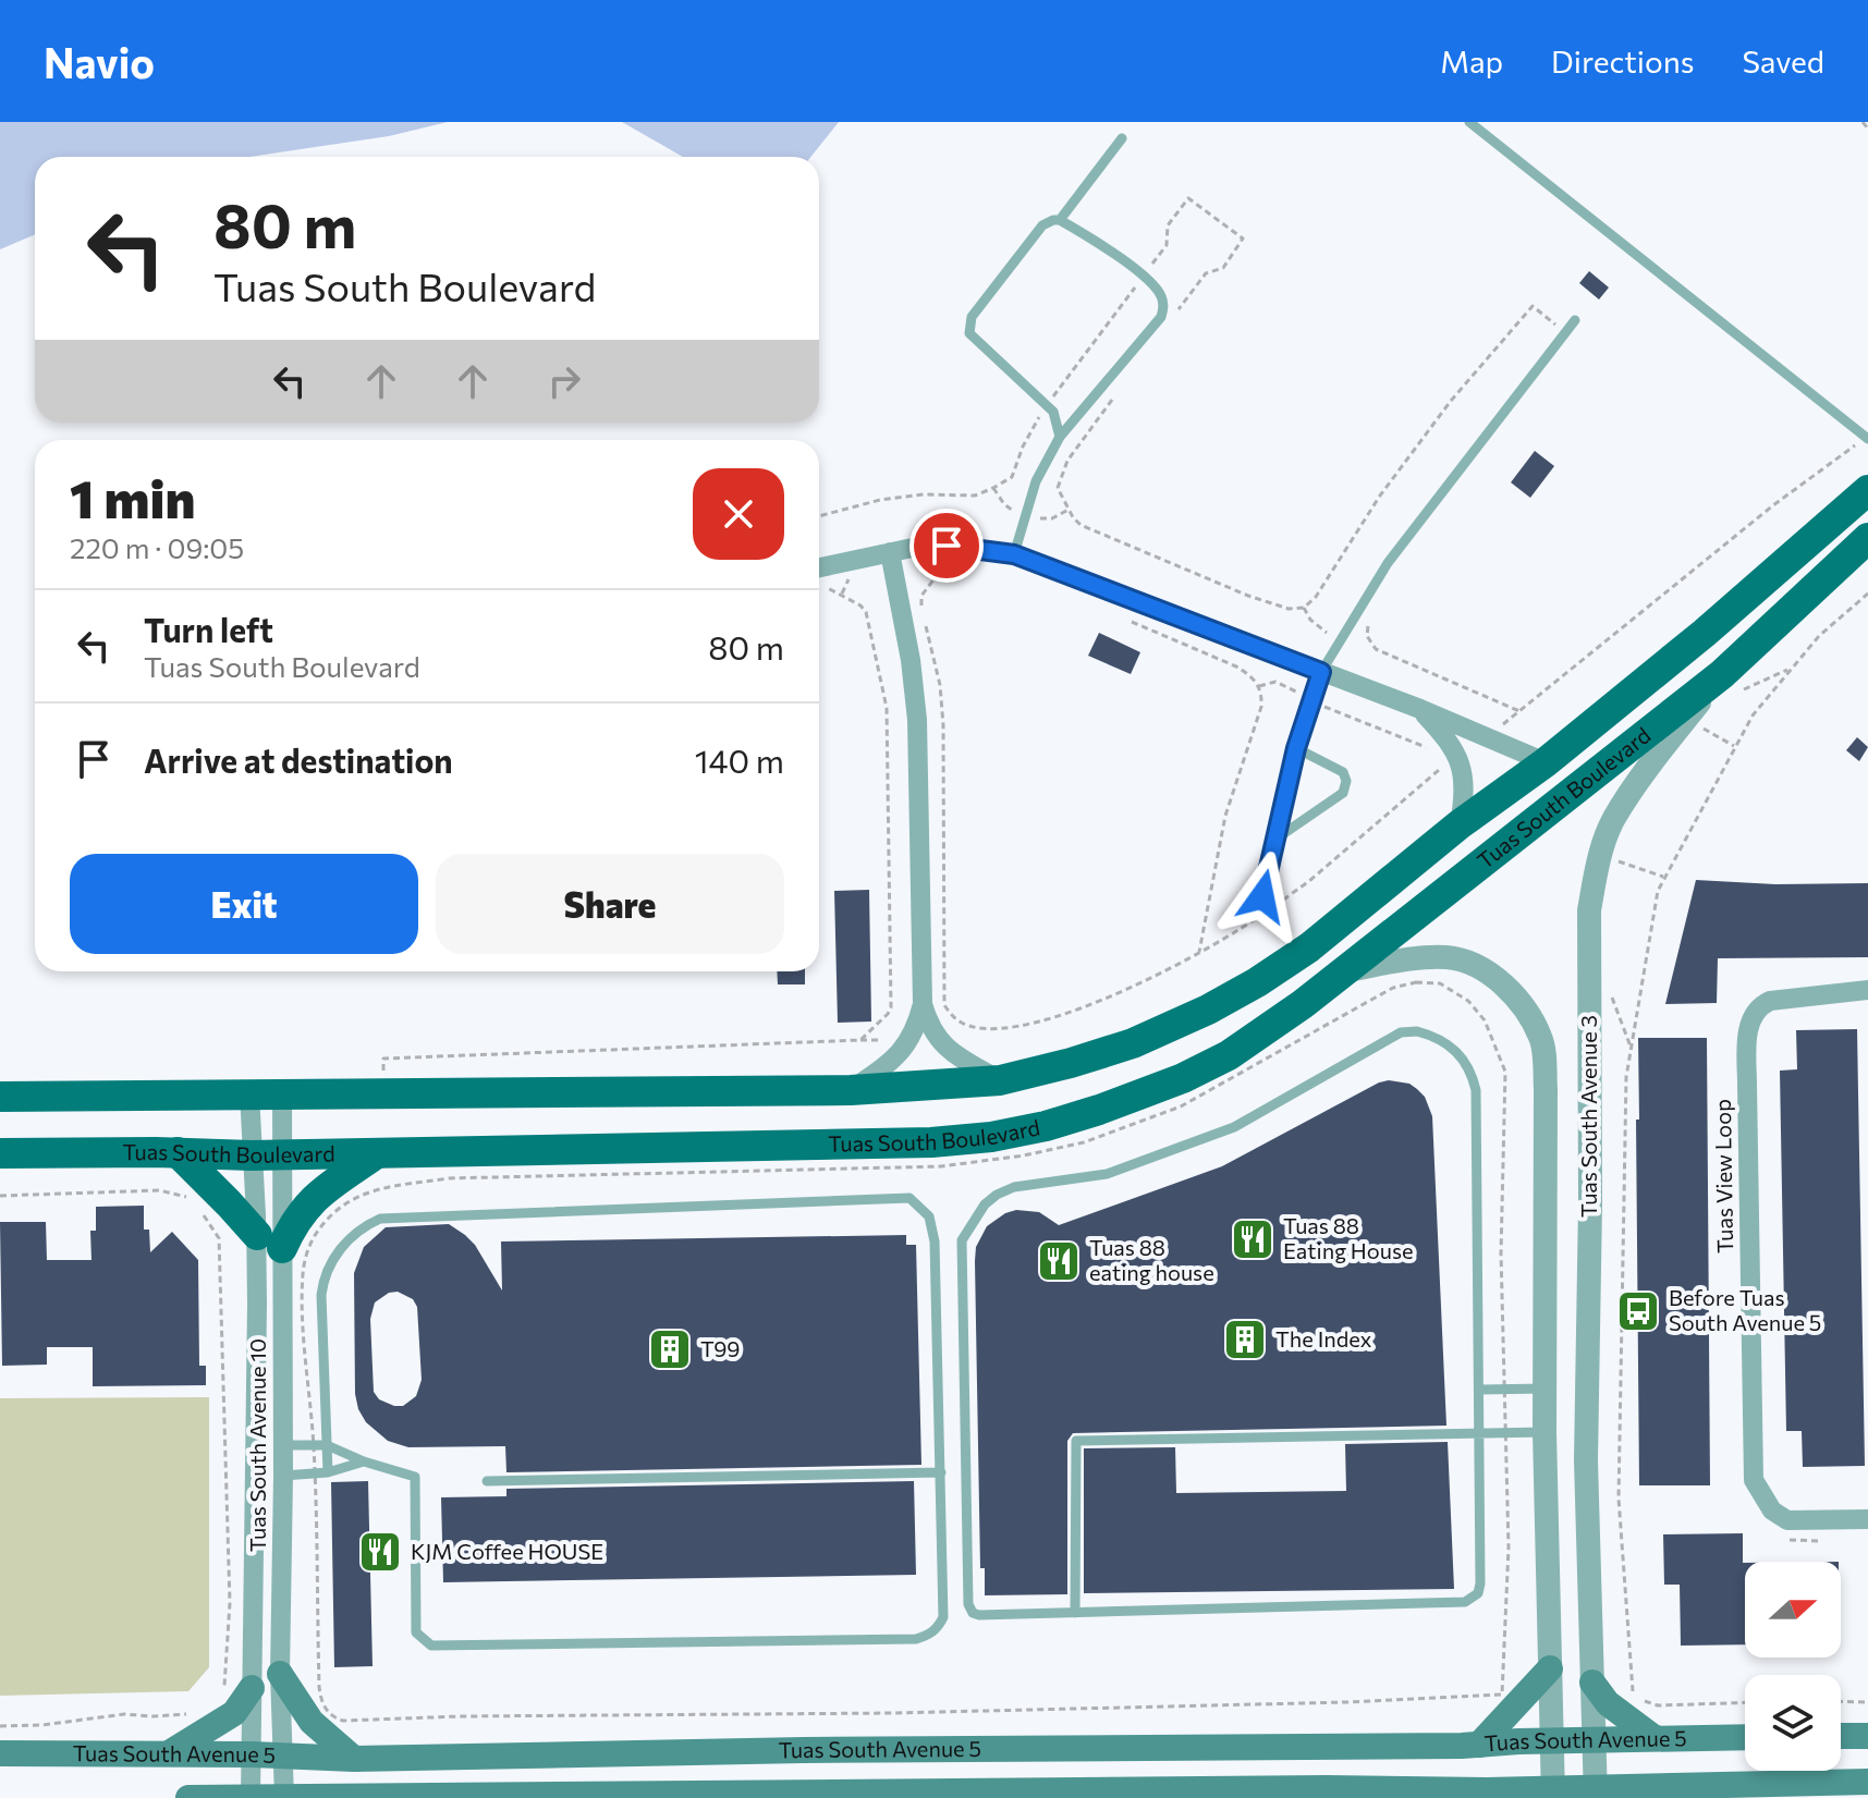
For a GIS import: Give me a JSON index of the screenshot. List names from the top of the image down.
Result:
{
  "streets": {
    "main road": ["Tuas South Boulevard", "Tuas South Avenue 3", "Tuas South Avenue 5"],
    "street": ["Tuas View Loop", "Tuas South Avenue 10"]
  },
  "crossings": [
    ["Tuas South Boulevard", "Tuas South Avenue 3"],
    ["Tuas South Boulevard", "Tuas South Avenue 10"],
    ["Tuas South Avenue 3", "Tuas South Avenue 5"],
    ["Tuas South Avenue 10", "Tuas South Avenue 5"]
  ],
  "places": {
    "restaurant": ["Tuas 88 Eating House", "Tuas 88 eating house", "KJM Coffee HOUSE"],
    "bus stop": ["Before Tuas South Avenue 5"],
    "building": ["The Index", "T99"]
  },
  "north": "right",
  "page": {
    "header": "Navio",
    "nav": ["Map", "Directions", "Saved"],
    "turn": ["80 m", "Tuas South Boulevard"],
    "heading": ["1 min", "220 m · 09:05"],
    "list": [
      {
        "name": "Turn left",
        "note": "Tuas South Boulevard",
        "value": "80 m"
      },
      {
        "name": "Arrive at destination",
        "value": "140 m"
      }
    ],
    "buttons": ["Exit", "Share"]
  }
}
